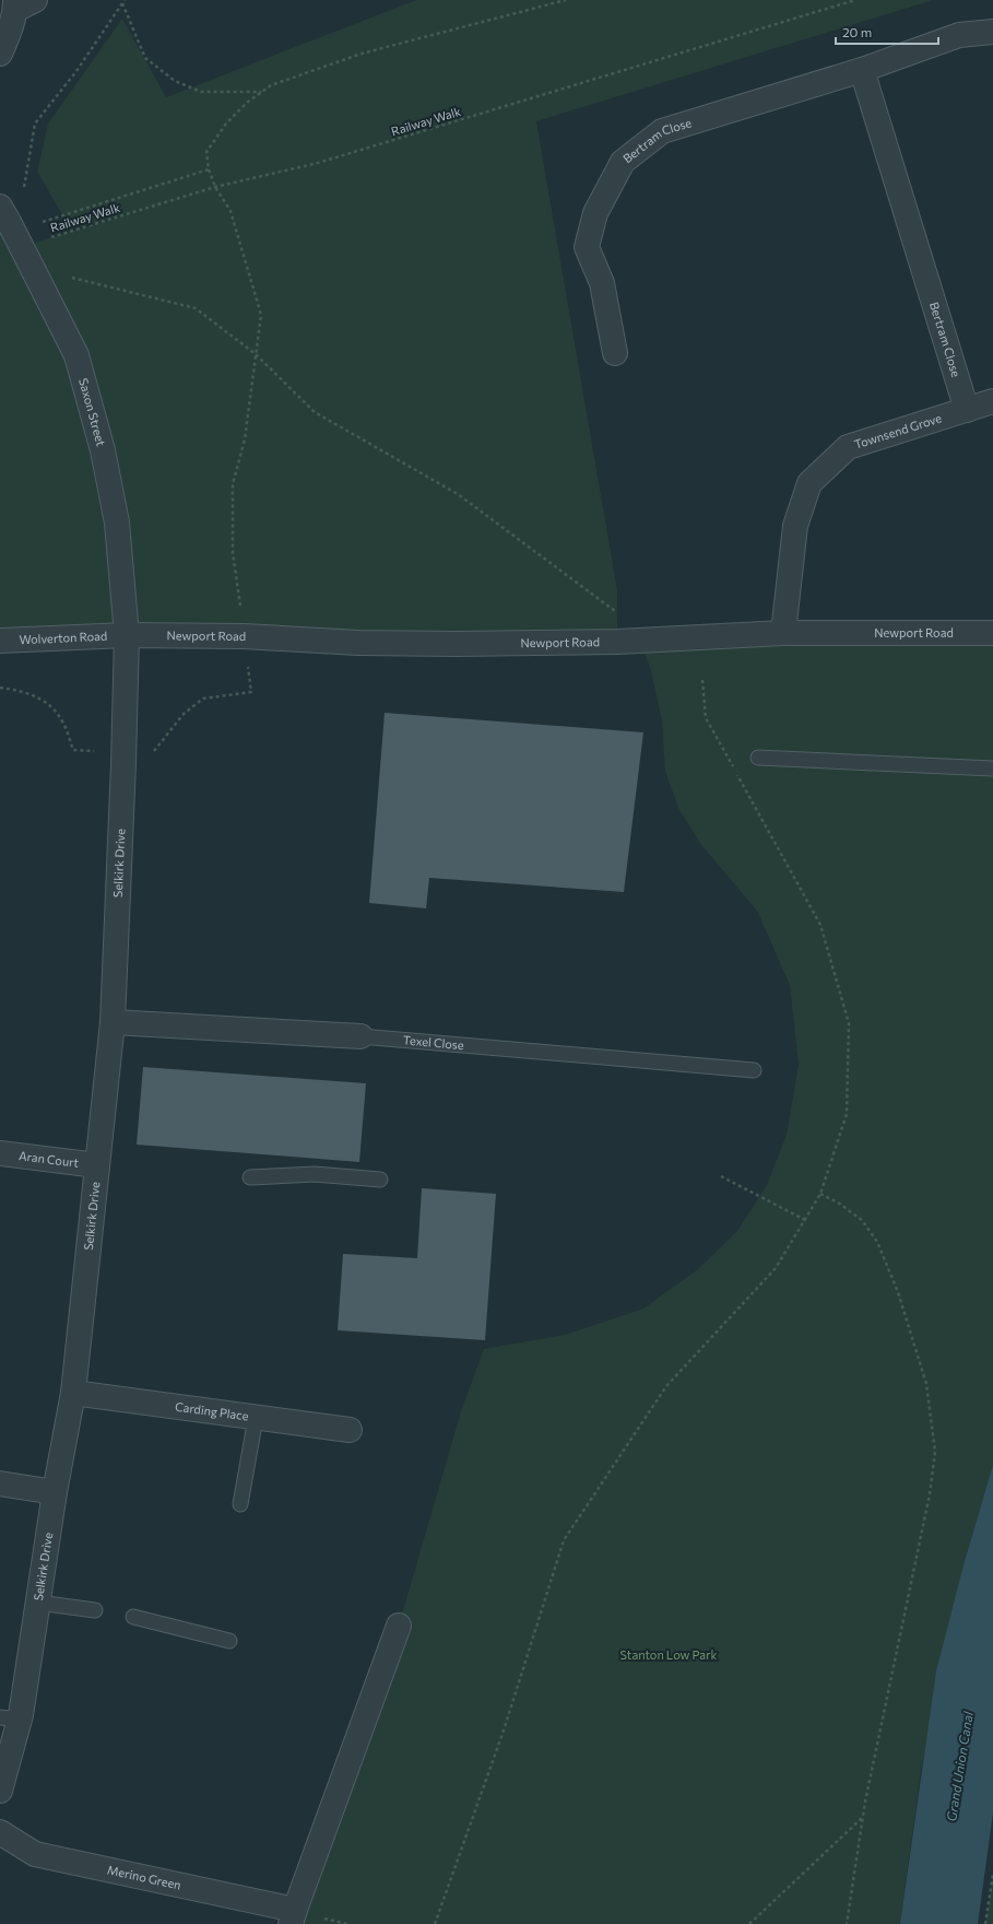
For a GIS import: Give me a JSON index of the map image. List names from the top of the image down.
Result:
{
  "streets": {
    "street": [
      "Bertram Close",
      "Saxon Street",
      "Townsend Grove",
      "Newport Road",
      "Wolverton Road",
      "Selkirk Drive",
      "Texel Close",
      "Aran Court",
      "Carding Place",
      "Merino Green"
    ],
    "path": ["Railway Walk"]
  },
  "crossings": [
    ["Bertram Close", "Townsend Grove"],
    ["Saxon Street", "Newport Road"],
    ["Saxon Street", "Wolverton Road"],
    ["Saxon Street", "Selkirk Drive"],
    ["Townsend Grove", "Newport Road"],
    ["Newport Road", "Wolverton Road"],
    ["Newport Road", "Selkirk Drive"],
    ["Wolverton Road", "Selkirk Drive"],
    ["Selkirk Drive", "Texel Close"],
    ["Selkirk Drive", "Aran Court"],
    ["Selkirk Drive", "Carding Place"]
  ],
  "water": ["Grand Union Canal"],
  "parks": ["Stanton Low Park"],
  "scale_bar": "20 m"
}
